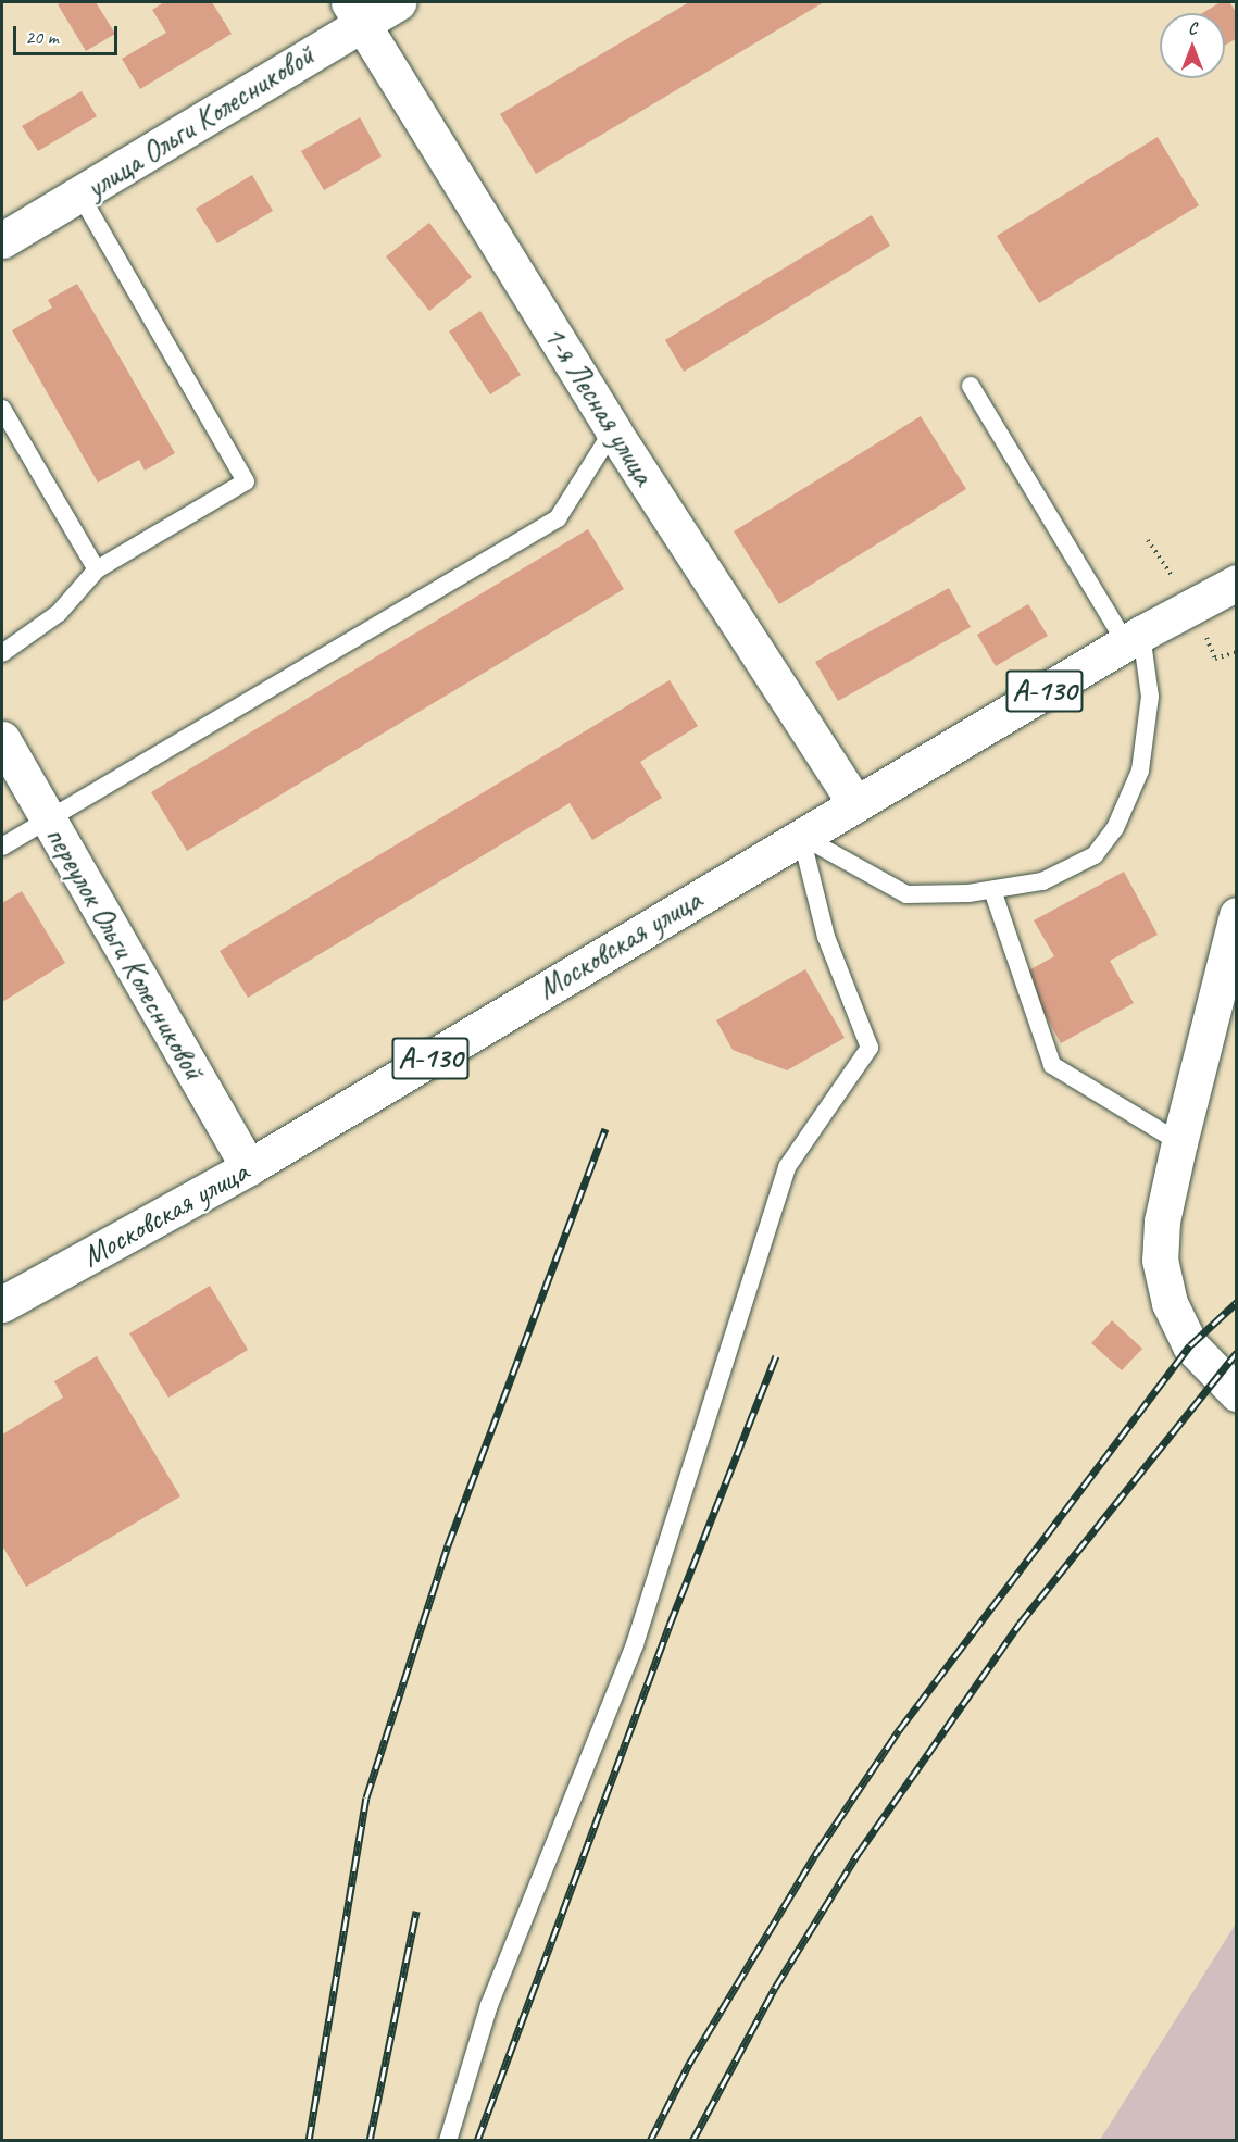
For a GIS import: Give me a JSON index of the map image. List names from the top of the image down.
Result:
{
  "streets": {
    "street": [
      "улица Ольги Колесниковой",
      "1-я Лесная улица",
      "А-130",
      "Московская улица",
      "переулок Ольги Колесниковой"
    ]
  },
  "crossings": [
    ["улица Ольги Колесниковой", "1-я Лесная улица"],
    ["1-я Лесная улица", "Московская улица"],
    ["Московская улица", "переулок Ольги Колесниковой"]
  ],
  "scale_bar": "20 m",
  "north": "top"
}
